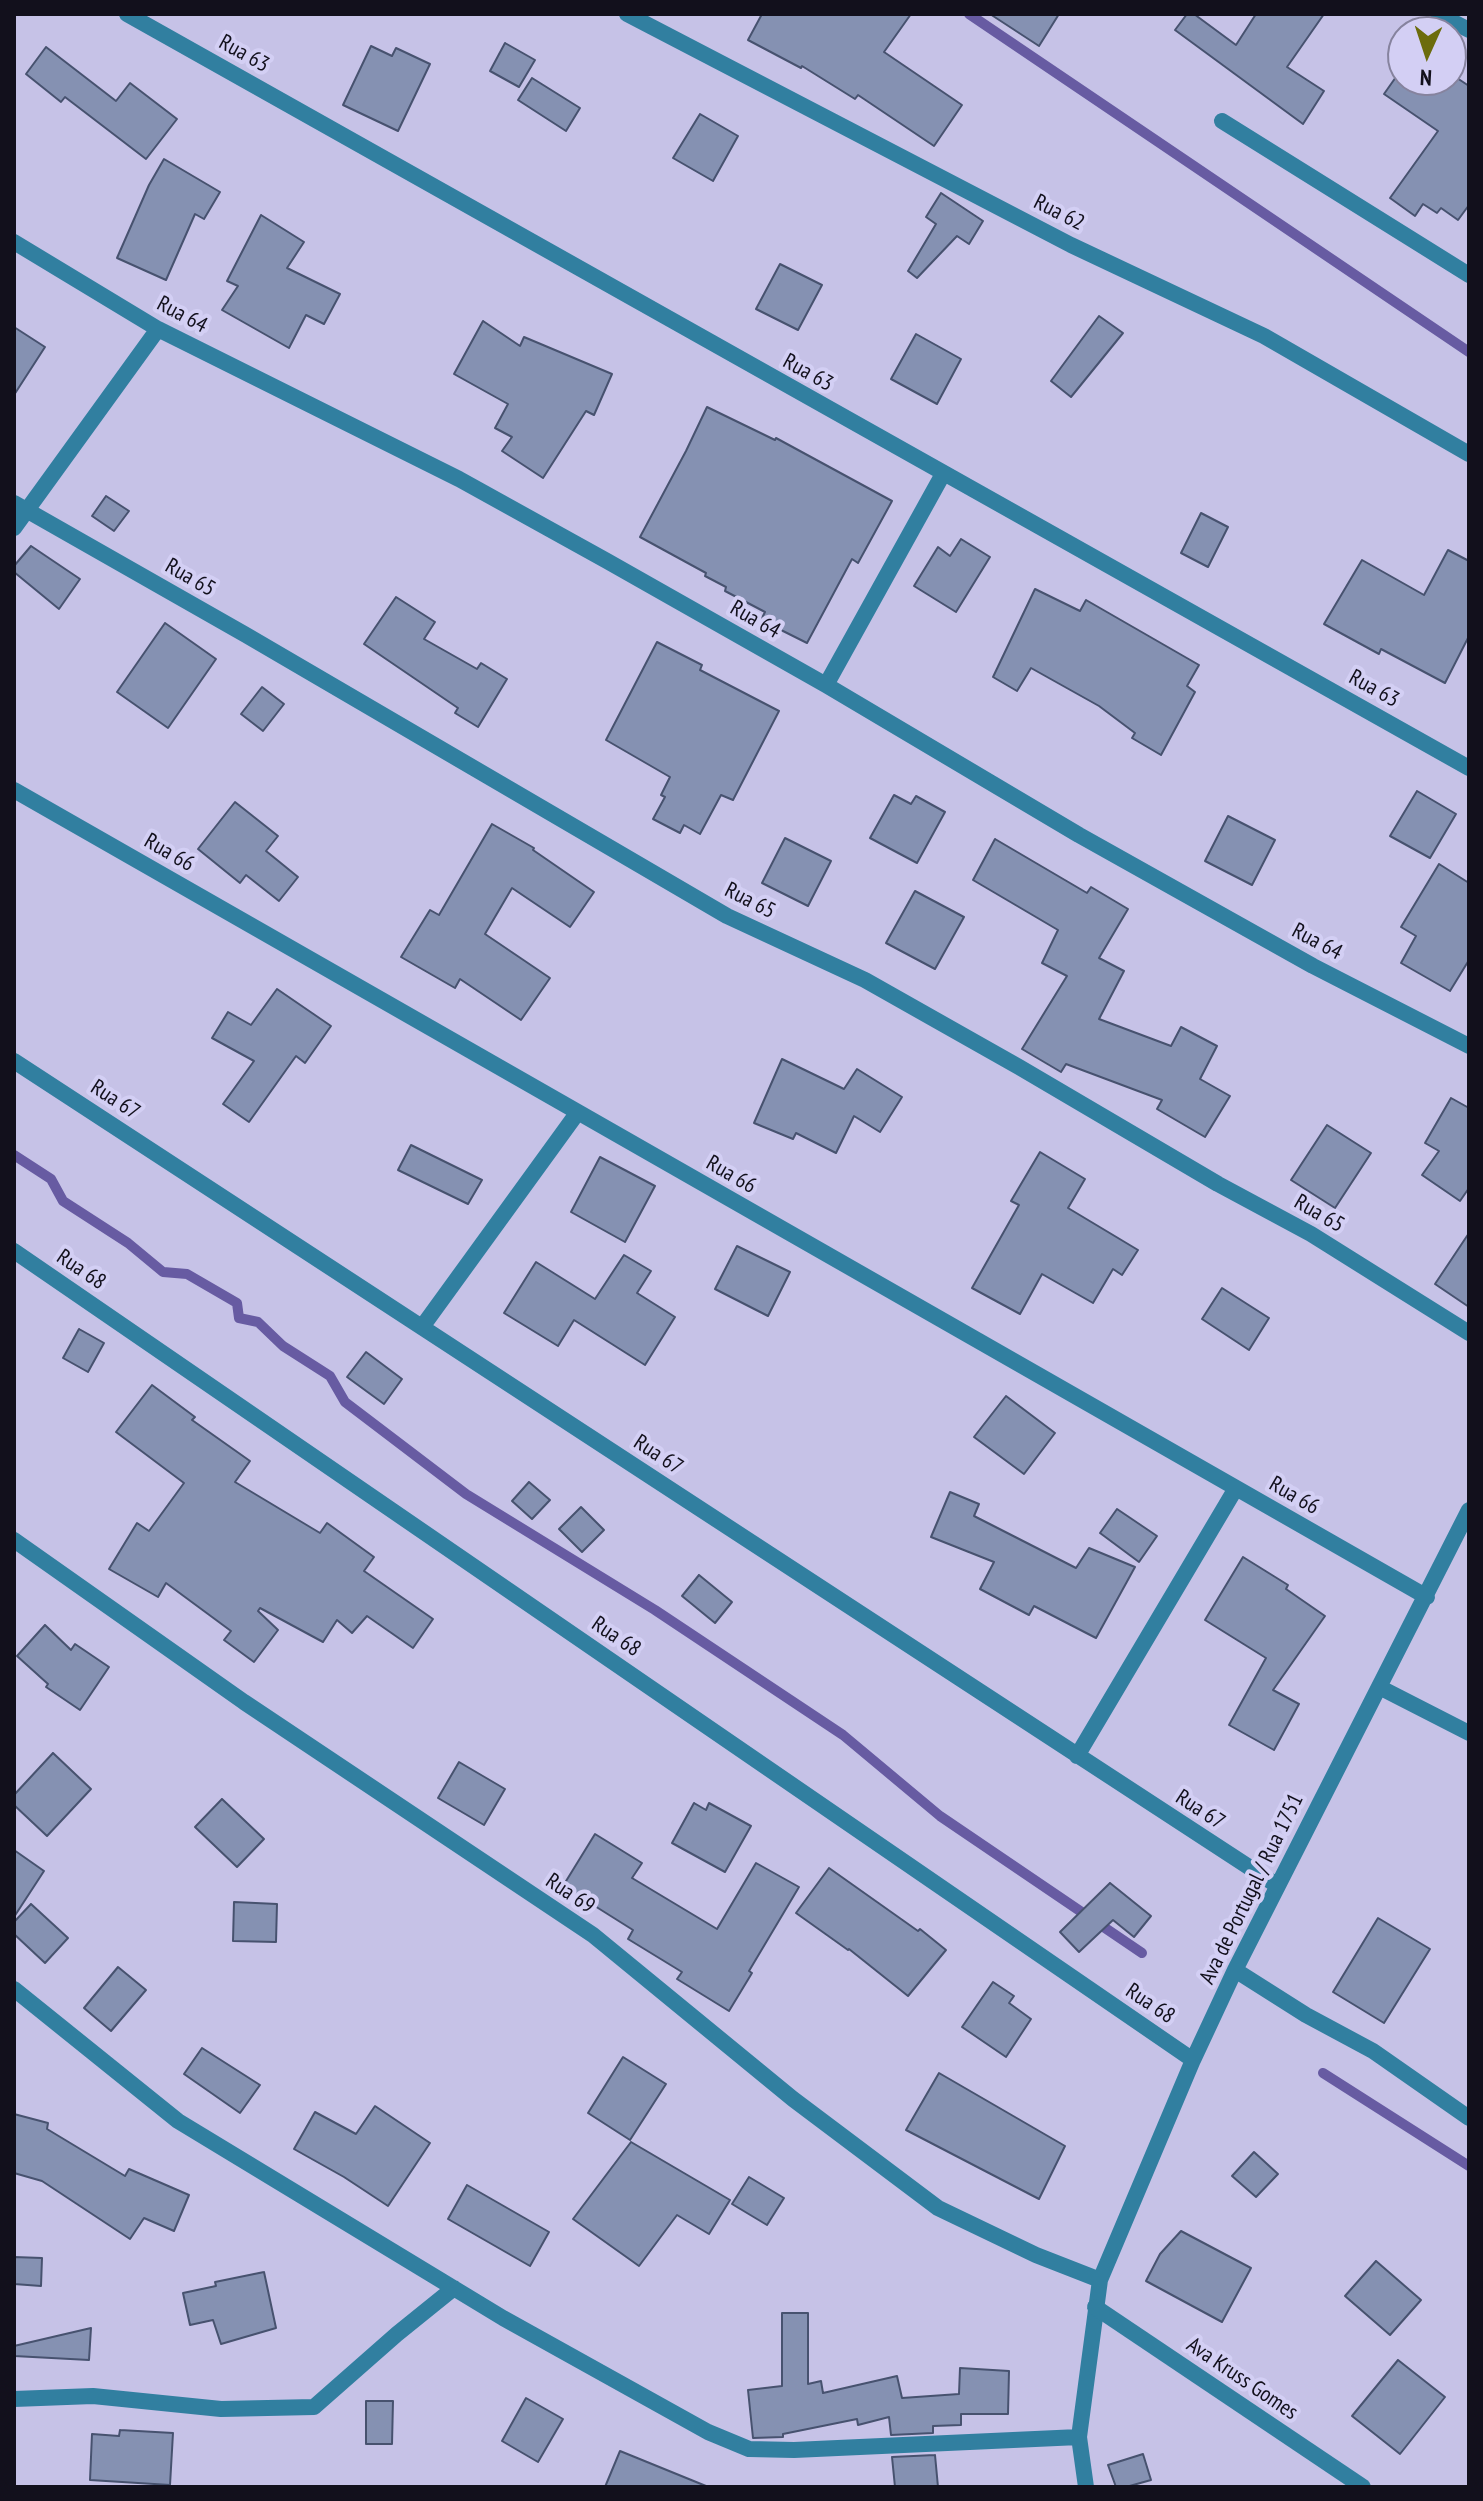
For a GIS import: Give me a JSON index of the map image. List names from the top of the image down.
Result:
{
  "streets": {
    "street": [
      "Rua 63",
      "Rua 62",
      "Rua 64",
      "Rua 65",
      "Rua 66",
      "Rua 67",
      "Rua 68",
      "Ava de Portugal / Rua 1751",
      "Rua 69",
      "Ava Kruss Gomes"
    ]
  },
  "crossings": [
    ["Rua 66", "Ava de Portugal / Rua 1751"],
    ["Rua 67", "Ava de Portugal / Rua 1751"],
    ["Rua 68", "Ava de Portugal / Rua 1751"],
    ["Ava de Portugal / Rua 1751", "Rua 69"],
    ["Ava de Portugal / Rua 1751", "Ava Kruss Gomes"]
  ],
  "north": "bottom"
}
